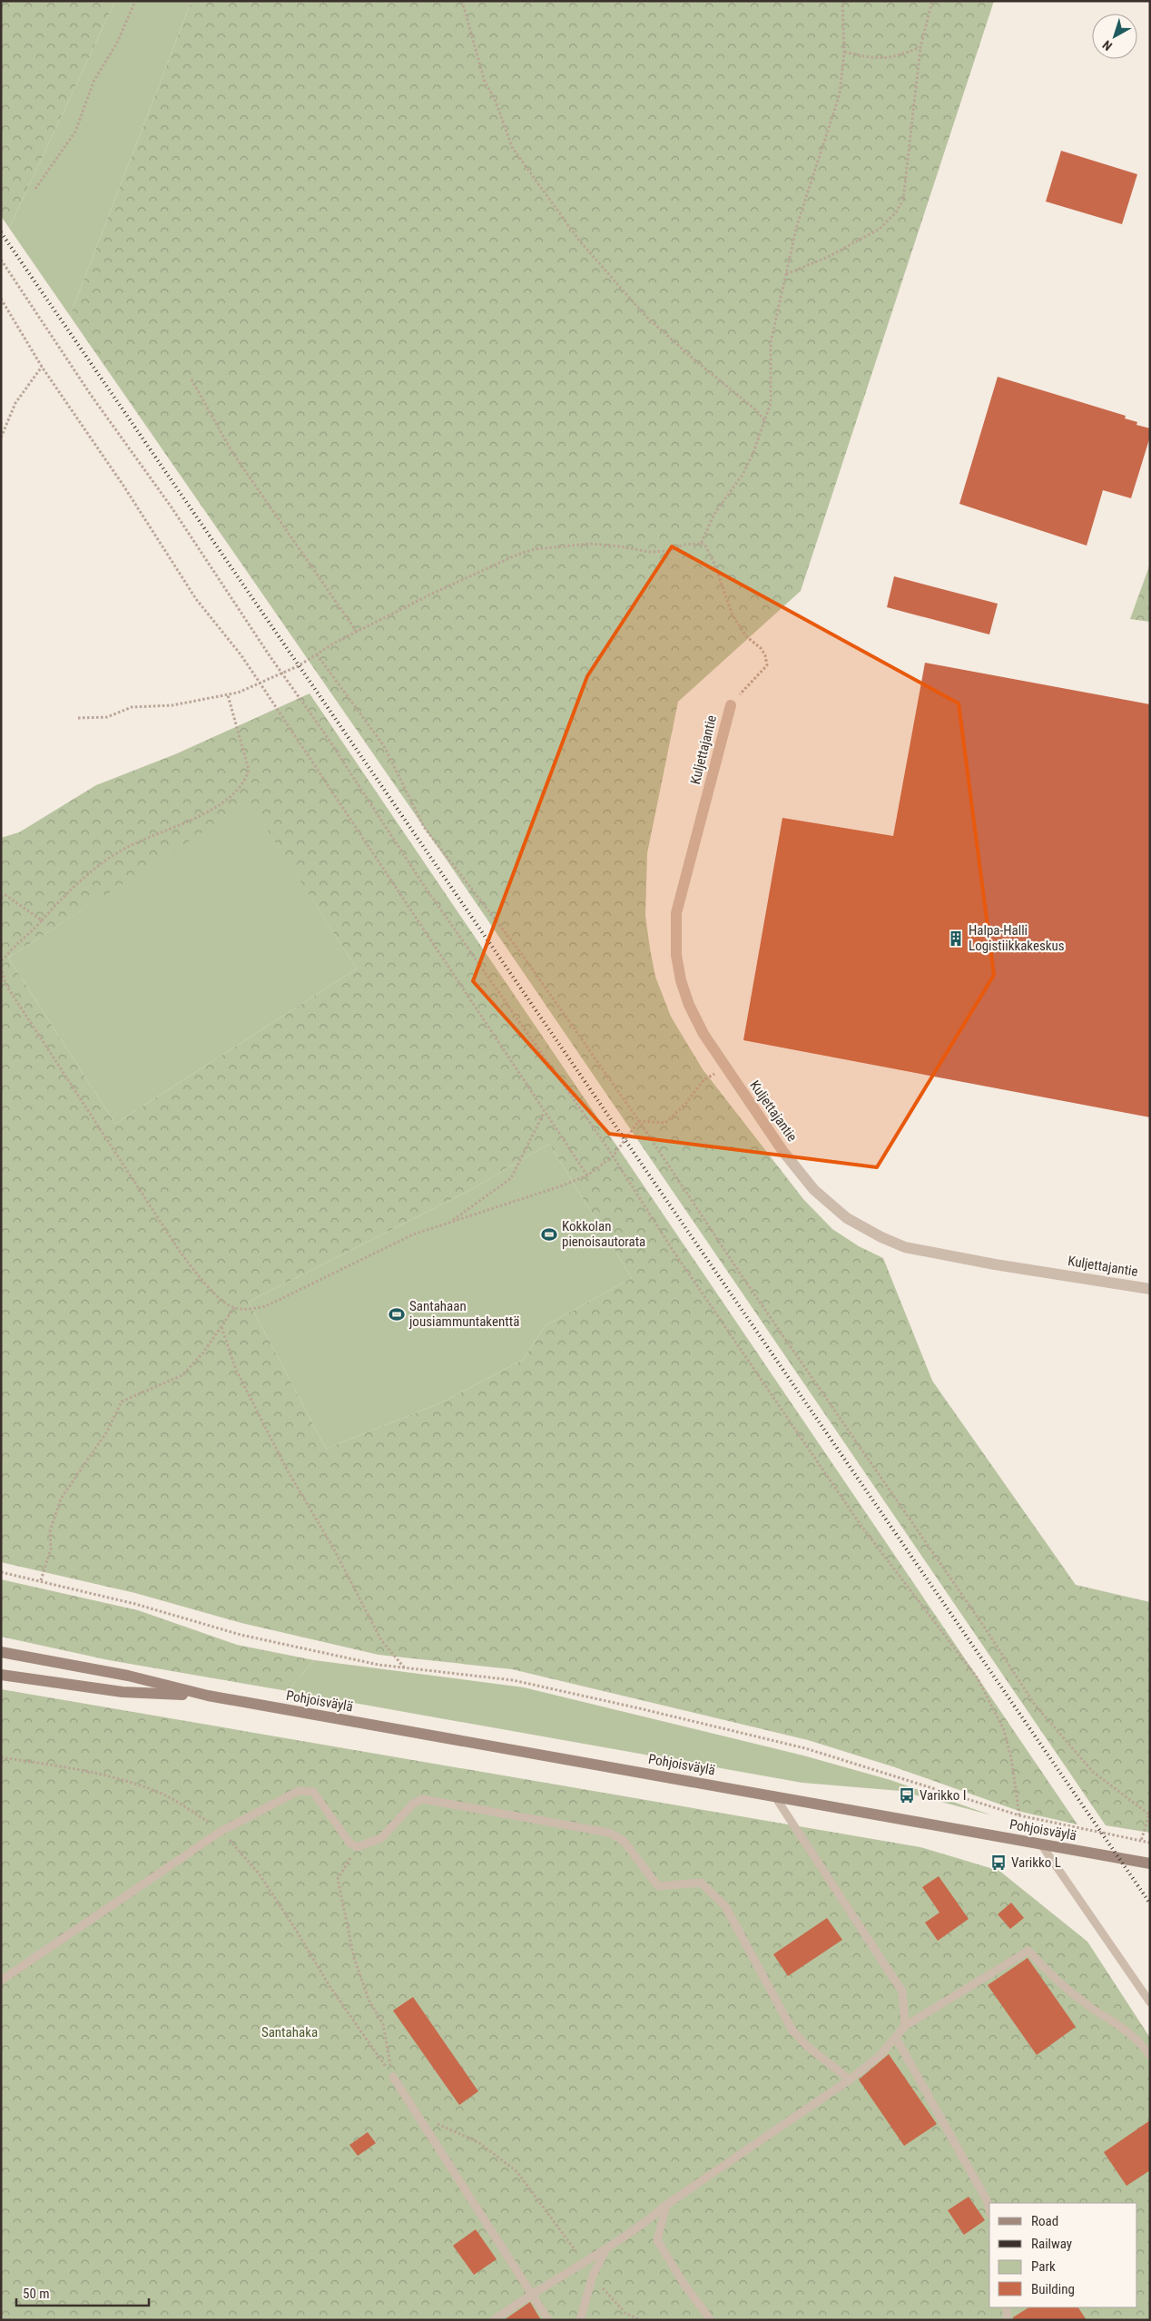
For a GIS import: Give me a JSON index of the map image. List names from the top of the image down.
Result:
{
  "streets": {
    "main road": ["Pohjoisväylä"],
    "street": ["Kuljettajantie"]
  },
  "parks": ["Santahaka"],
  "places": {
    "building": ["Halpa-Halli Logistiikkakeskus"],
    "sports": ["Kokkolan pienoisautorata", "Santahaan jousiammuntakenttä"],
    "bus stop": ["Varikko I", "Varikko L"]
  },
  "legend": [
    "Road",
    "Railway",
    "Park",
    "Building"
  ],
  "scale_bar": "50 m",
  "north": "bottom left"
}
